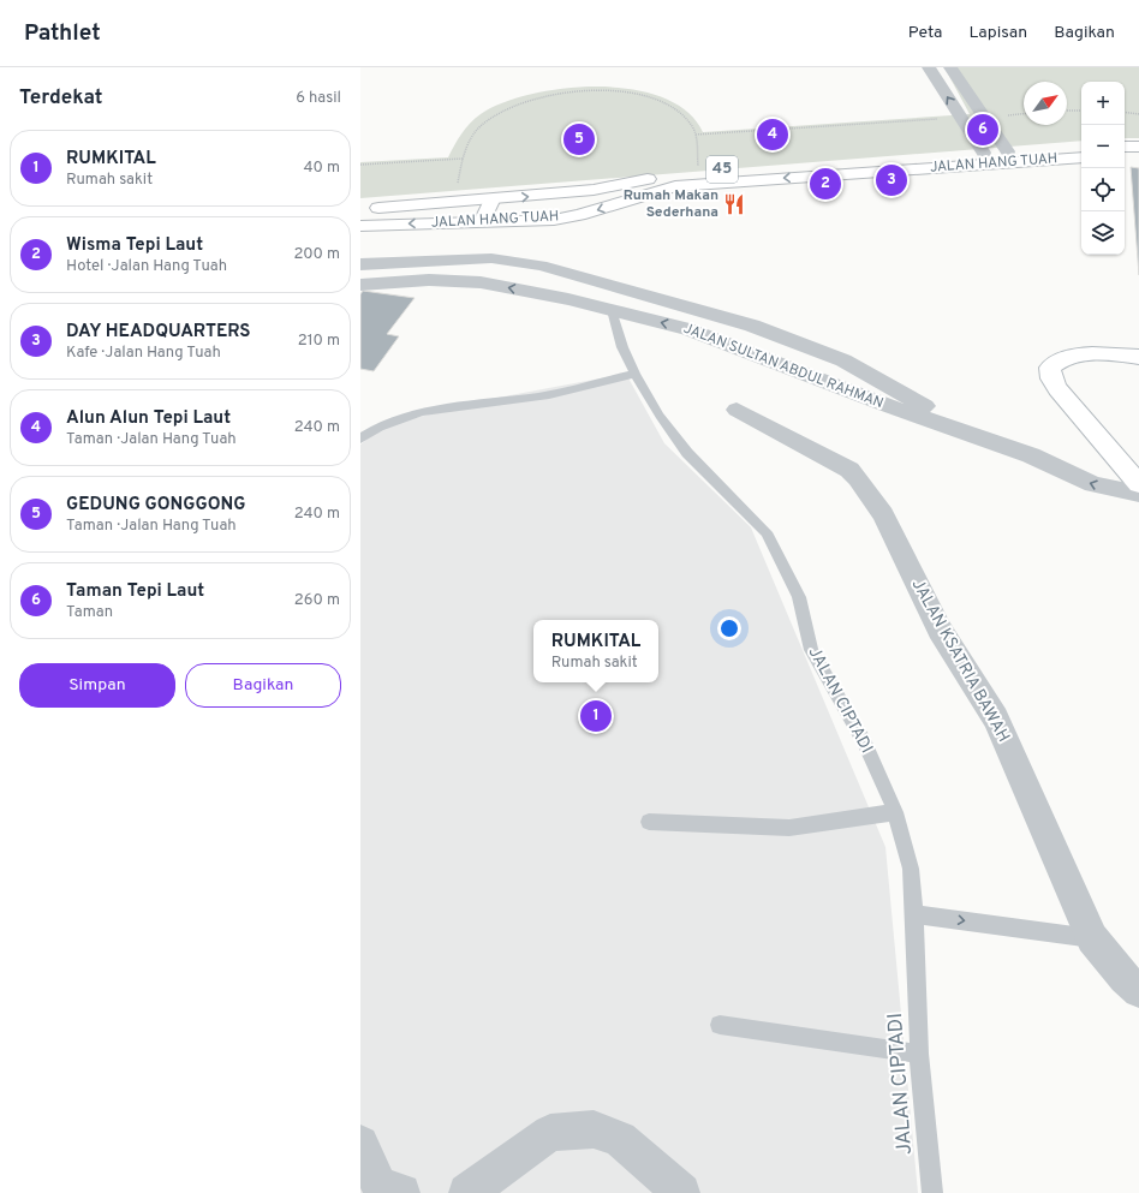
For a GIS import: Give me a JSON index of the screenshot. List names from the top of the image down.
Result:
{
  "streets": {
    "main road": ["JALAN HANG TUAH", "45"],
    "street": ["JALAN SULTAN ABDUL RAHMAN", "JALAN KSATRIA BAWAH"],
    "lane": ["JALAN CIPTADI"]
  },
  "crossings": [
    ["JALAN SULTAN ABDUL RAHMAN", "JALAN CIPTADI"]
  ],
  "places": {
    "restaurant": ["Rumah Makan Sederhana"]
  },
  "north": "top right",
  "page": {
    "header": "Pathlet",
    "nav": ["Peta", "Lapisan", "Bagikan"],
    "heading": ["Terdekat", "6 hasil"],
    "map_buttons": ["+", "−"],
    "pins": [
      "6",
      "4",
      "5",
      "3",
      "2",
      "1"
    ],
    "list": [
      {
        "mark": "1",
        "name": "RUMKITAL",
        "note": "Rumah sakit",
        "value": "40 m"
      },
      {
        "mark": "2",
        "name": "Wisma Tepi Laut",
        "note": "Hotel · Jalan Hang Tuah",
        "value": "200 m"
      },
      {
        "mark": "3",
        "name": "DAY HEADQUARTERS",
        "note": "Kafe · Jalan Hang Tuah",
        "value": "210 m"
      },
      {
        "mark": "4",
        "name": "Alun Alun Tepi Laut",
        "note": "Taman · Jalan Hang Tuah",
        "value": "240 m"
      },
      {
        "mark": "5",
        "name": "GEDUNG GONGGONG",
        "note": "Taman · Jalan Hang Tuah",
        "value": "240 m"
      },
      {
        "mark": "6",
        "name": "Taman Tepi Laut",
        "note": "Taman",
        "value": "260 m"
      }
    ],
    "popup": ["RUMKITAL", "Rumah sakit"],
    "buttons": ["Simpan", "Bagikan"]
  }
}
